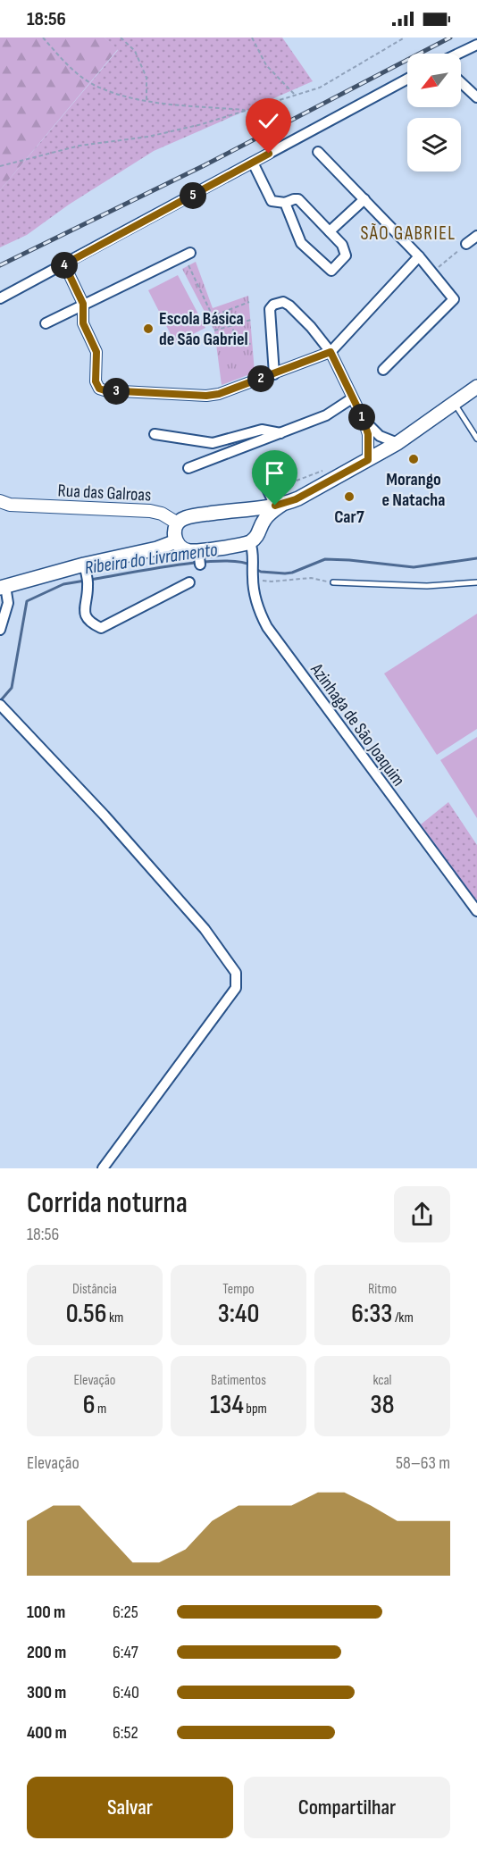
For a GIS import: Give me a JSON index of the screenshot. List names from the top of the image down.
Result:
{
  "streets": {
    "main road": ["Rua das Galroas"],
    "street": ["Azinhaga de São Joaquim"]
  },
  "districts": ["SÃO GABRIEL"],
  "water": ["Ribeira do Livramento"],
  "places": ["Escola Básica de São Gabriel", "Morango e Natacha", "Car7"],
  "north": "bottom left",
  "page": {
    "status": "18:56",
    "pins": [
      "5",
      "4",
      "2",
      "3",
      "1"
    ],
    "heading": ["Corrida noturna", "18:56"],
    "stats": [
      ["Distância", "0.56 km"],
      ["Tempo", "3:40"],
      ["Ritmo", "6:33 /km"],
      ["Elevação", "6 m"],
      ["Batimentos", "134 bpm"],
      ["kcal", "38"]
    ],
    "chart": ["Elevação", "58–63 m"],
    "list": [
      {
        "name": "100 m",
        "note": "6:25"
      },
      {
        "name": "200 m",
        "note": "6:47"
      },
      {
        "name": "300 m",
        "note": "6:40"
      },
      {
        "name": "400 m",
        "note": "6:52"
      }
    ],
    "buttons": ["Salvar", "Compartilhar"]
  }
}
